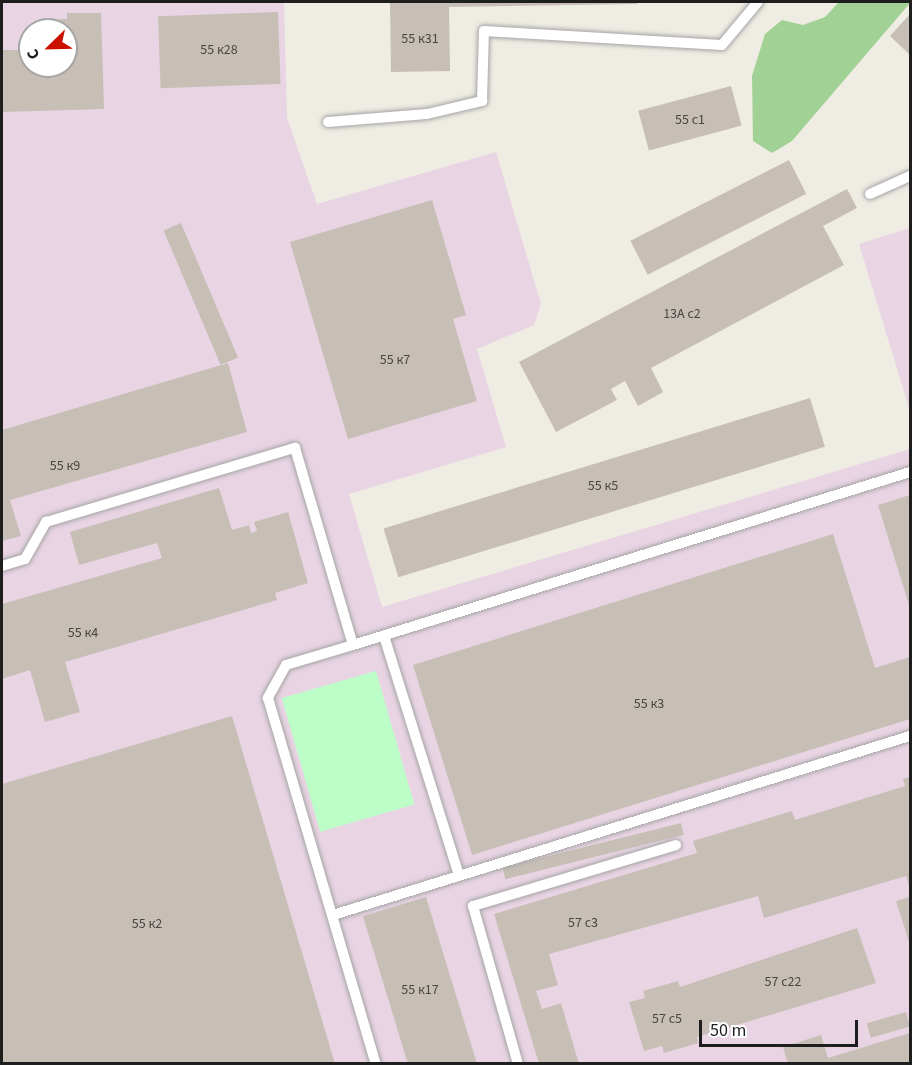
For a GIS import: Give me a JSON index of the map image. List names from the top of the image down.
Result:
{
  "house_numbers": [
    "55 к31",
    "55 к28",
    "55 с1",
    "13А с2",
    "55 к7",
    "55 к9",
    "55 к5",
    "55 к4",
    "55 к3",
    "57 с3",
    "55 к2",
    "57 с22",
    "55 к17",
    "57 с5"
  ],
  "scale_bar": "50 m",
  "north": "bottom left"
}
